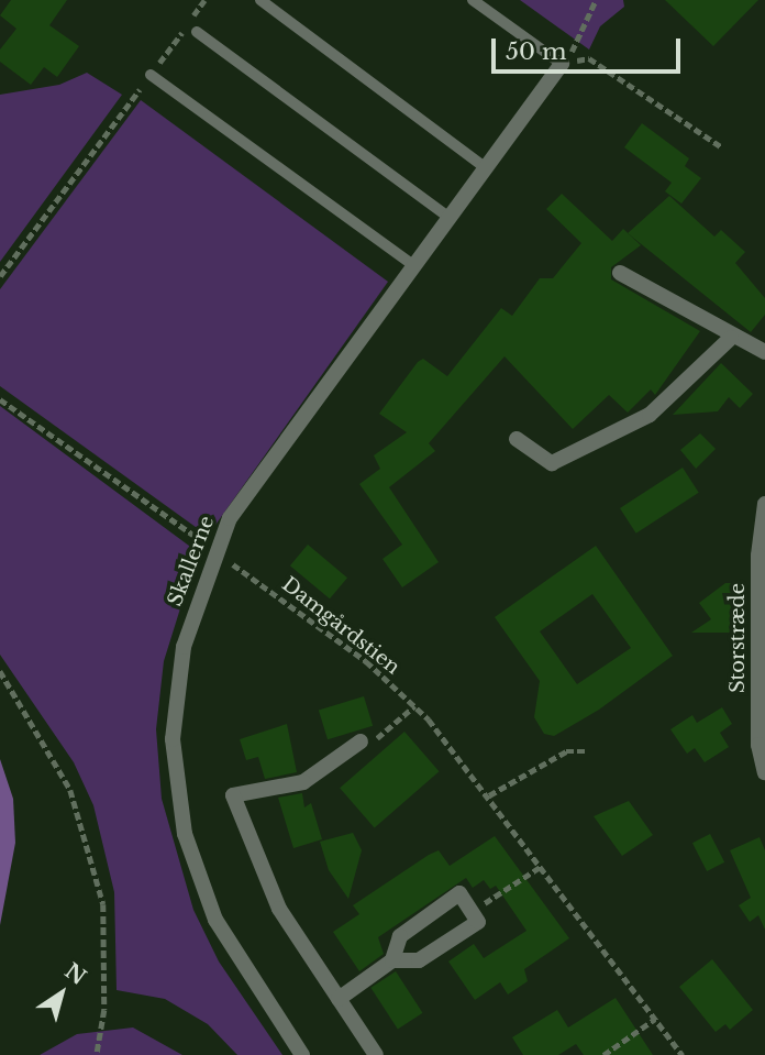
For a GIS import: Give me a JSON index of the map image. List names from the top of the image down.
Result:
{
  "streets": {
    "street": ["Skallerne", "Storstræde"],
    "path": ["Damgårdstien"]
  },
  "crossings": [
    ["Skallerne", "Damgårdstien"]
  ],
  "scale_bar": "50 m",
  "north": "top right"
}
